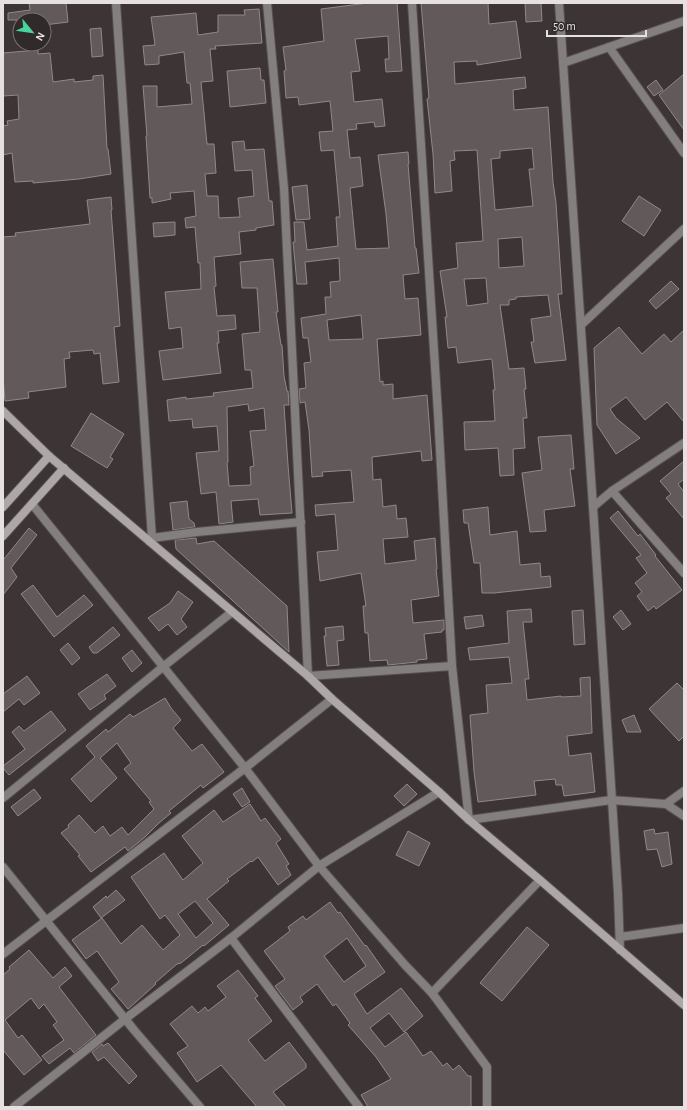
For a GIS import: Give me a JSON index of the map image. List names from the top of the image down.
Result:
{
  "scale_bar": "50 m",
  "north": "bottom right"
}
